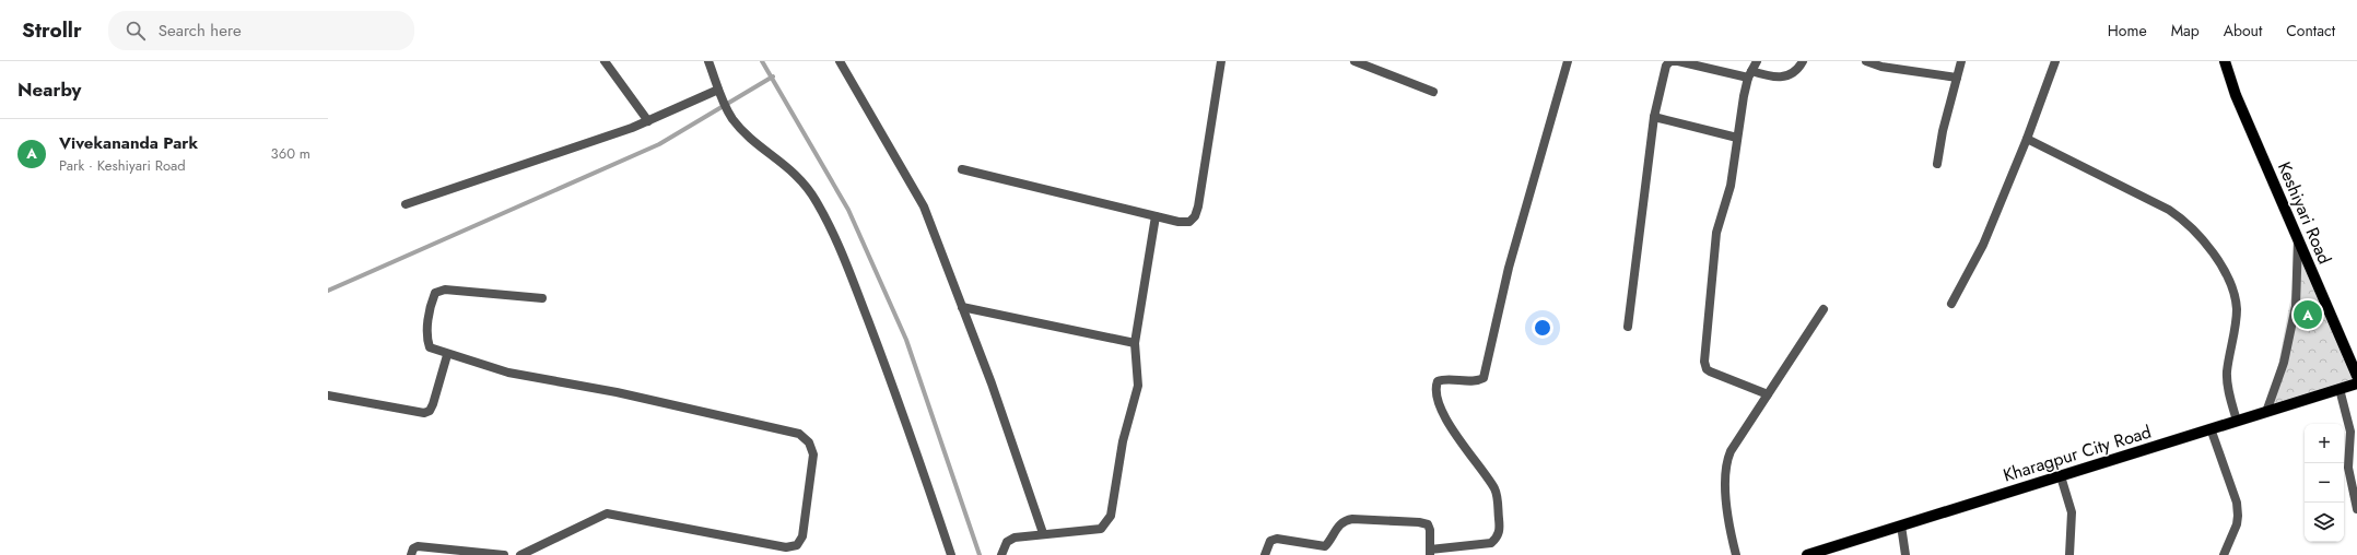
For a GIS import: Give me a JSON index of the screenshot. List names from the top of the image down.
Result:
{
  "streets": {
    "main road": ["Keshiyari Road", "Kharagpur City Road"]
  },
  "page": {
    "header": "Strollr",
    "search": "Search here",
    "nav": [
      "Home",
      "Map",
      "About",
      "Contact"
    ],
    "heading": "Nearby",
    "list": [
      {
        "mark": "A",
        "name": "Vivekananda Park",
        "note": "Park · Keshiyari Road",
        "value": "360 m"
      }
    ],
    "pins": "A",
    "map_buttons": ["+", "−"]
  }
}
